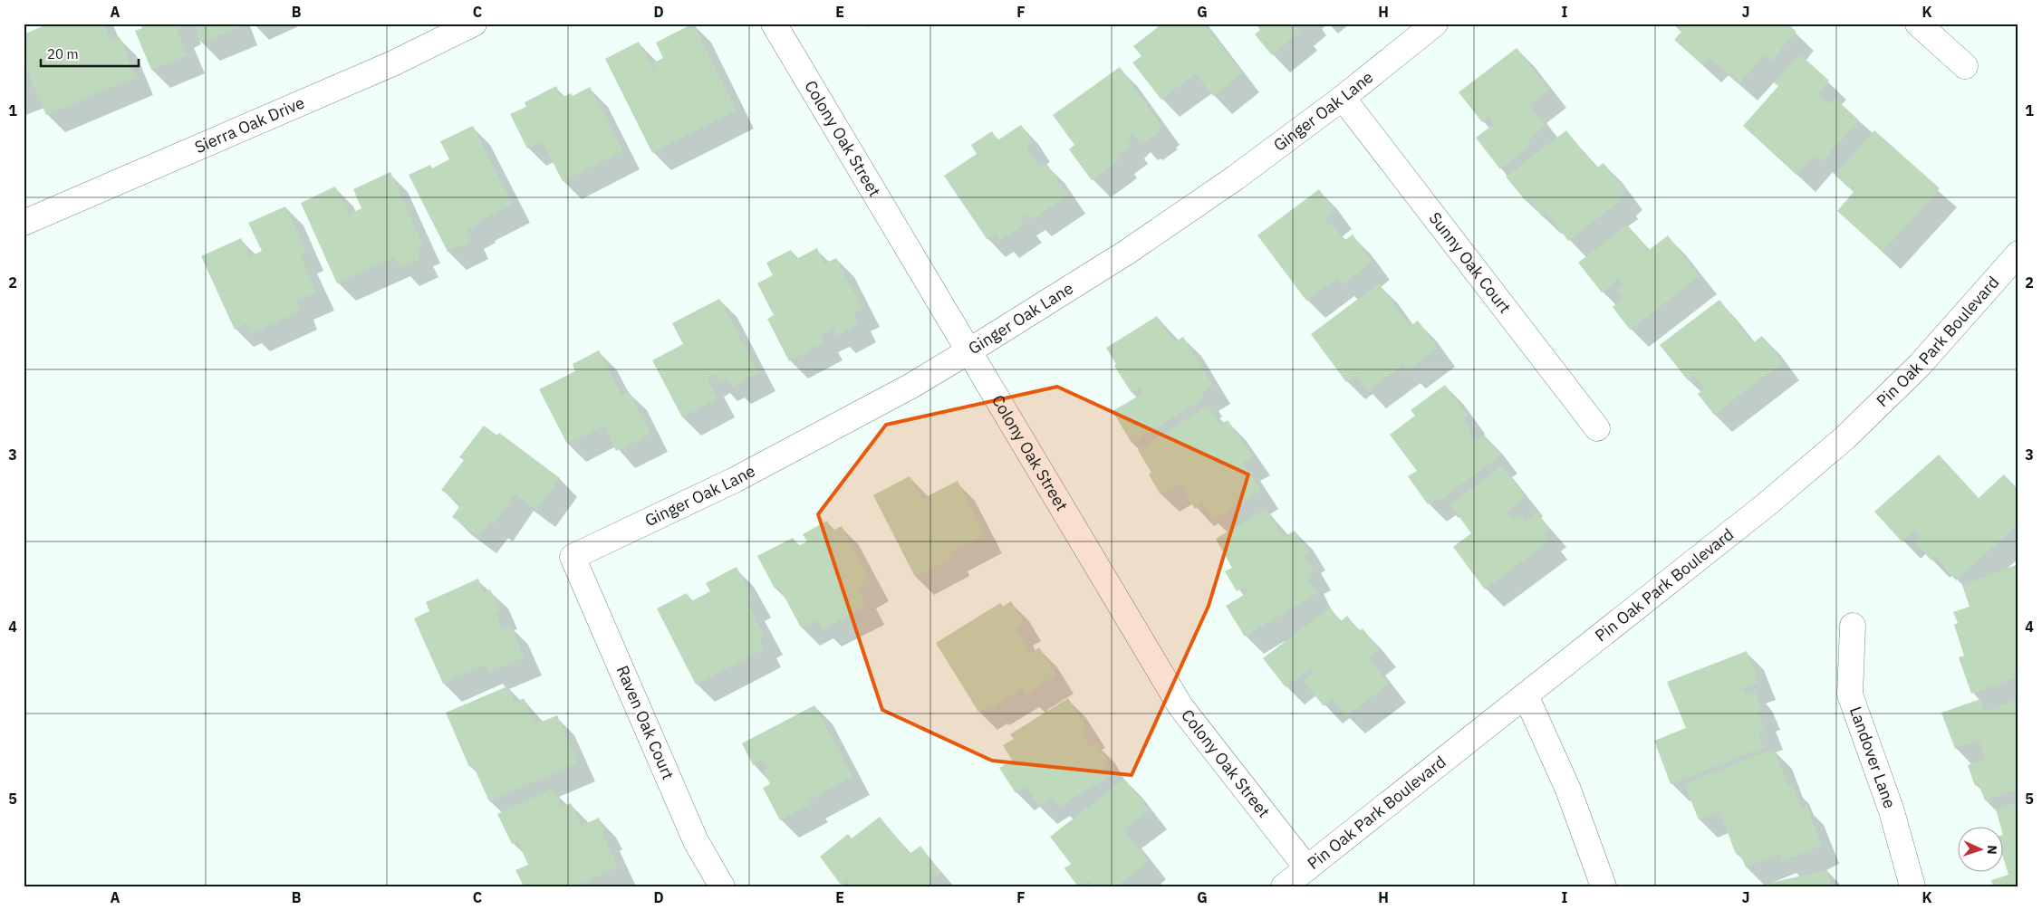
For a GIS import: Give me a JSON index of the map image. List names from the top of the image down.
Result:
{
  "streets": {
    "street": [
      "Ginger Oak Lane",
      "Sierra Oak Drive",
      "Colony Oak Street",
      "Sunny Oak Court",
      "Pin Oak Park Boulevard",
      "Raven Oak Court",
      "Landover Lane"
    ]
  },
  "crossings": [
    ["Ginger Oak Lane", "Colony Oak Street"],
    ["Ginger Oak Lane", "Sunny Oak Court"],
    ["Ginger Oak Lane", "Raven Oak Court"],
    ["Colony Oak Street", "Pin Oak Park Boulevard"]
  ],
  "scale_bar": "20 m",
  "north": "right",
  "grid": {
    "columns": [
      "A",
      "B",
      "C",
      "D",
      "E",
      "F",
      "G",
      "H",
      "I",
      "J",
      "K"
    ],
    "rows": [
      "1",
      "2",
      "3",
      "4",
      "5"
    ]
  }
}
